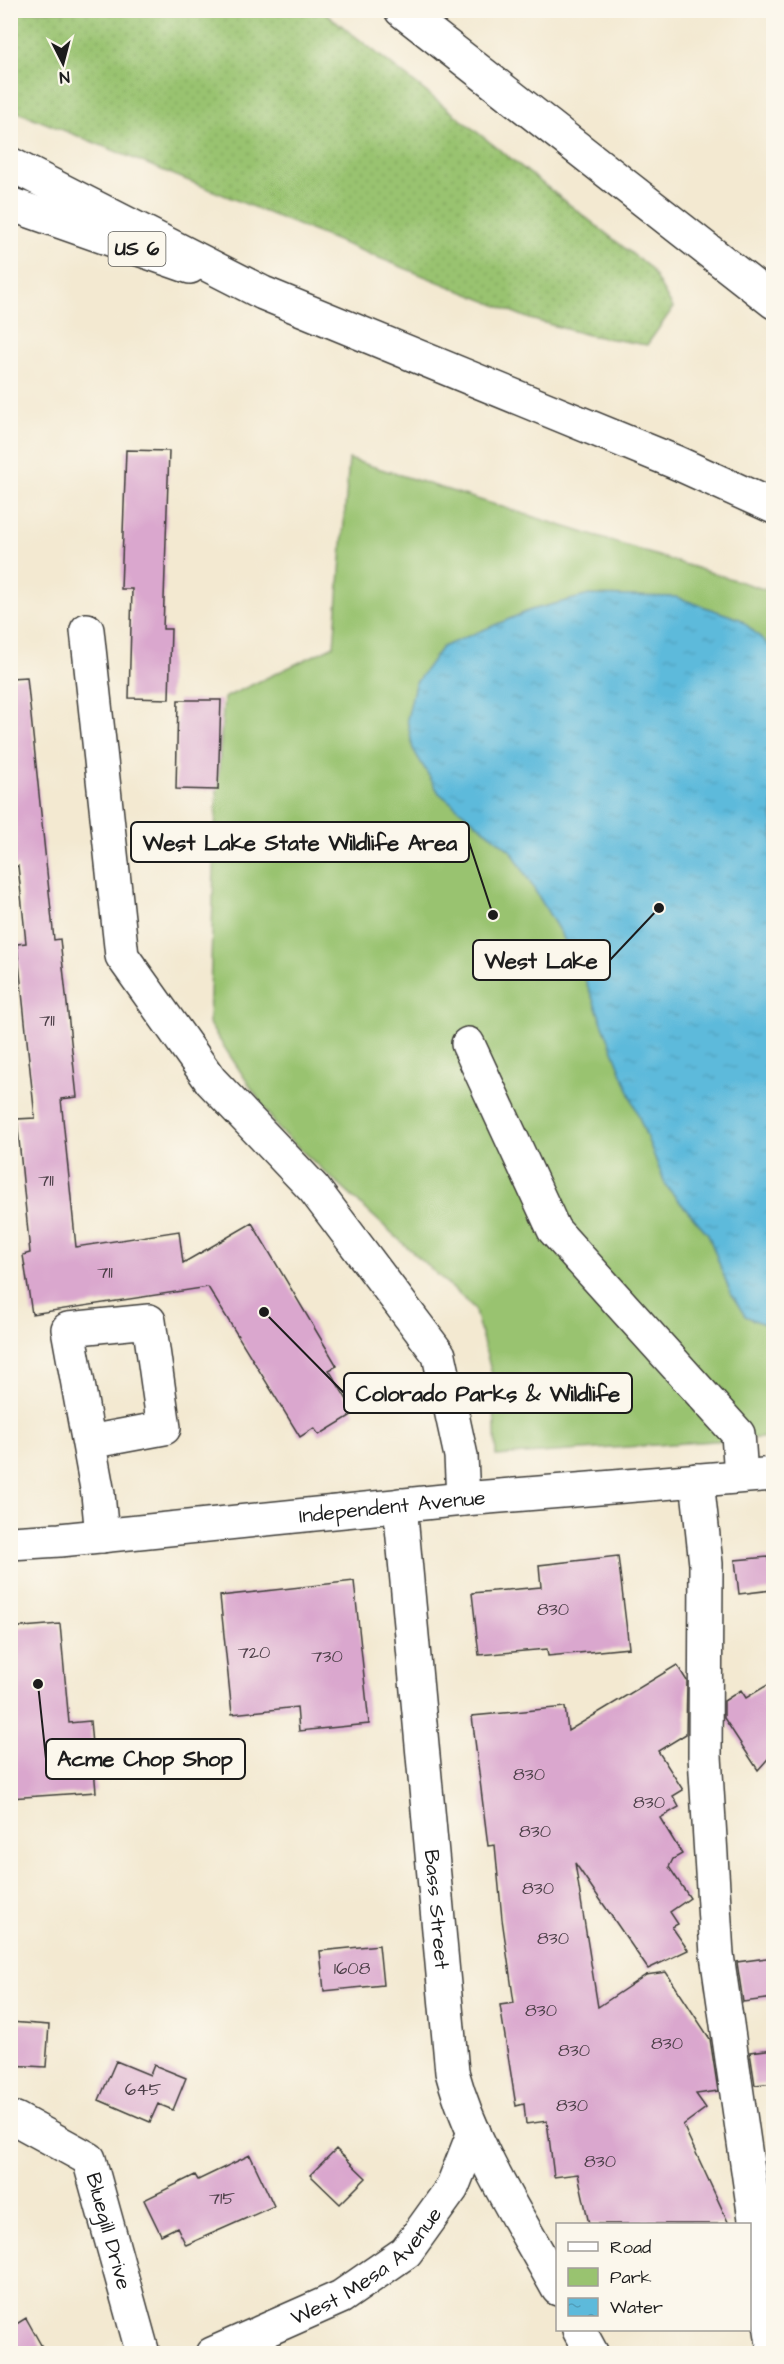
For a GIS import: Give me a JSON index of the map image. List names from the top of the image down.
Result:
{
  "streets": {
    "main road": [
      "US 6",
      "Independent Avenue",
      "Bass Street",
      "Bluegill Drive",
      "West Mesa Avenue"
    ]
  },
  "crossings": [
    ["Independent Avenue", "Bass Street"],
    ["Bass Street", "West Mesa Avenue"]
  ],
  "places": [
    "West Lake",
    "West Lake State Wildlife Area",
    "Colorado Parks & Wildlife",
    "Acme Chop Shop"
  ],
  "house_numbers": [
    "711",
    "711",
    "711",
    "830",
    "720",
    "730",
    "830",
    "830",
    "830",
    "830",
    "830",
    "1608",
    "830",
    "830",
    "830",
    "645",
    "830",
    "830",
    "715"
  ],
  "legend": ["Road", "Park", "Water"],
  "north": "bottom"
}
